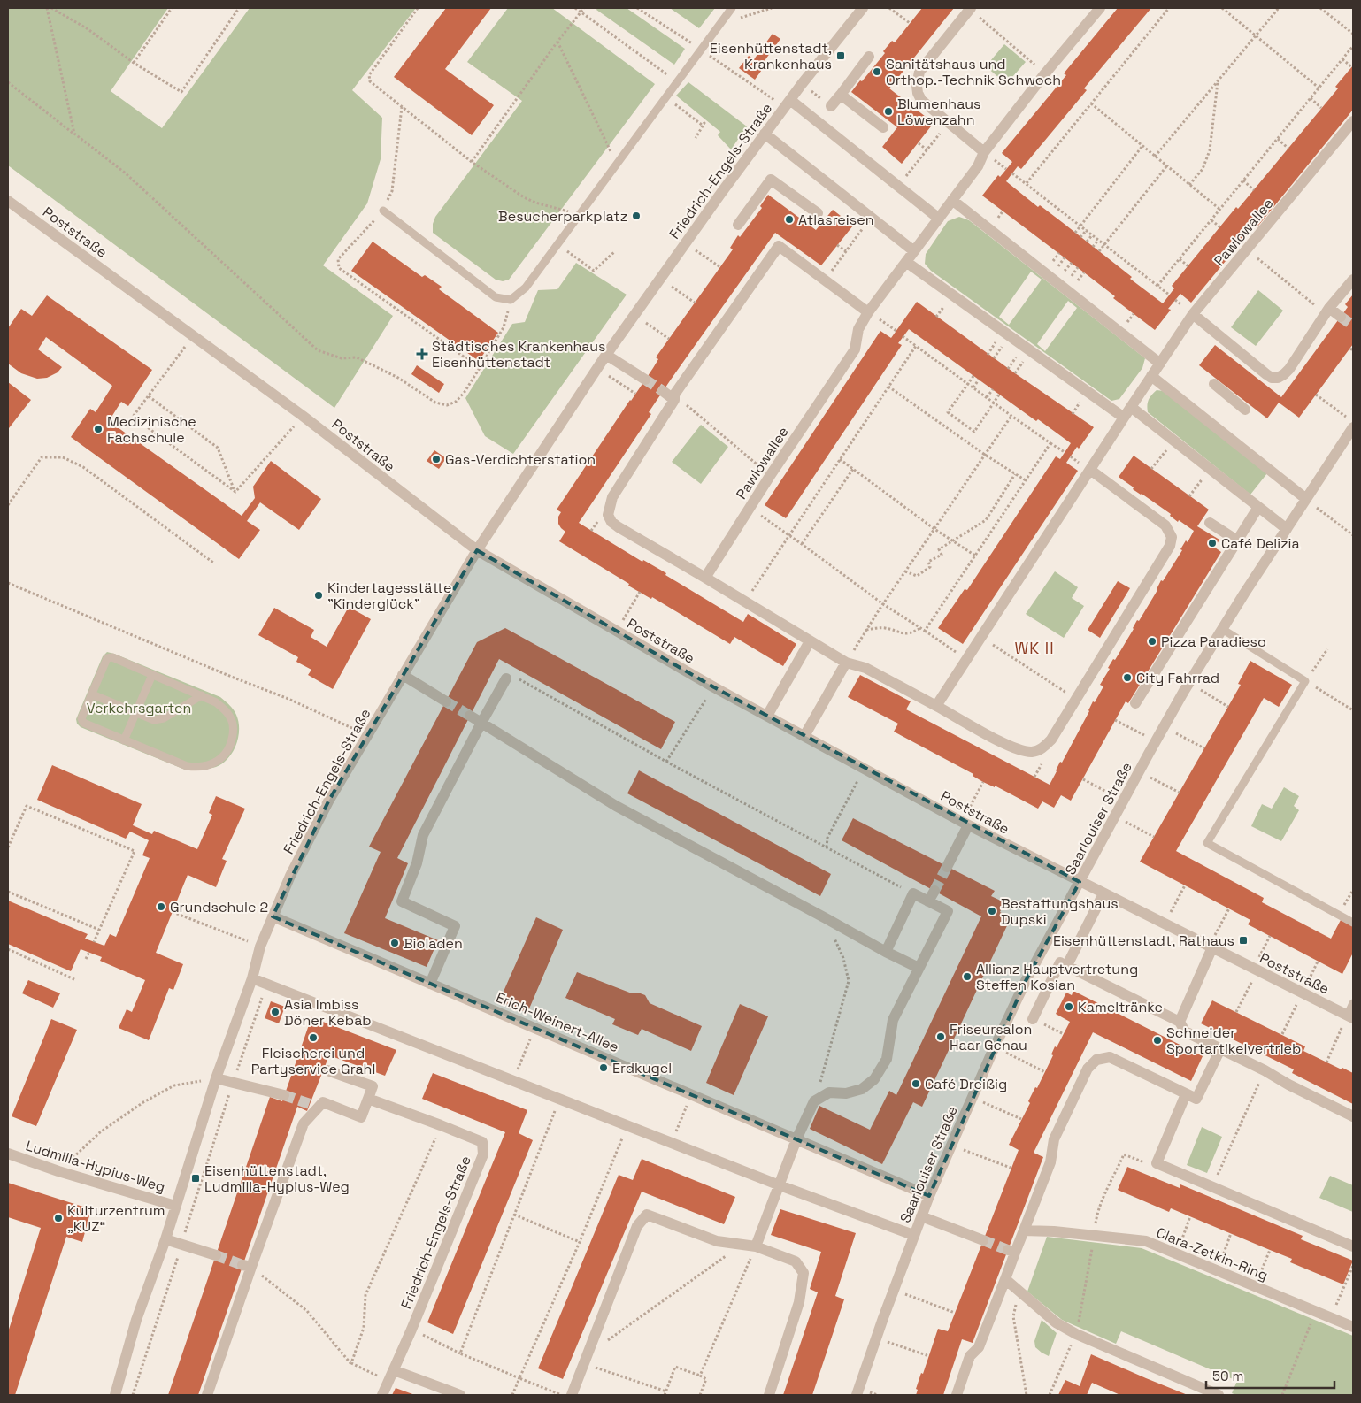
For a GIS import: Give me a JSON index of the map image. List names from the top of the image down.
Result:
{
  "streets": {
    "street": [
      "Friedrich-Engels-Straße",
      "Poststraße",
      "Pawlowallee",
      "Saarlouiser Straße",
      "Erich-Weinert-Allee",
      "Ludmilla-Hypius-Weg",
      "Clara-Zetkin-Ring"
    ]
  },
  "crossings": [
    ["Friedrich-Engels-Straße", "Poststraße"],
    ["Friedrich-Engels-Straße", "Erich-Weinert-Allee"],
    ["Friedrich-Engels-Straße", "Ludmilla-Hypius-Weg"],
    ["Poststraße", "Saarlouiser Straße"],
    ["Saarlouiser Straße", "Erich-Weinert-Allee"]
  ],
  "districts": ["WK II"],
  "parks": ["Verkehrsgarten"],
  "places": {
    "transit": ["Eisenhüttenstadt, Krankenhaus", "Eisenhüttenstadt, Rathaus", "Eisenhüttenstadt, Ludmilla-Hypius-Weg"],
    "other": [
      "Sanitätshaus und Orthop.-Technik Schwoch",
      "Blumenhaus Löwenzahn",
      "Besucherparkplatz",
      "Atlasreisen",
      "Medizinische Fachschule",
      "Gas-Verdichterstation",
      "Café Delizia",
      "Kindertagesstätte \"Kinderglück\"",
      "Pizza Paradieso",
      "City Fahrrad",
      "Grundschule 2",
      "Bestattungshaus Dupski",
      "Bioladen",
      "Allianz Hauptvertretung Steffen Kosian",
      "Kameltränke",
      "Asia Imbiss Döner Kebab",
      "Friseursalon Haar Genau",
      "Fleischerei und Partyservice Grahl",
      "Schneider Sportartikelvertrieb",
      "Erdkugel",
      "Café Dreißig",
      "Kulturzentrum „KUZ“"
    ],
    "health": ["Städtisches Krankenhaus Eisenhüttenstadt"]
  },
  "scale_bar": "50 m"
}
